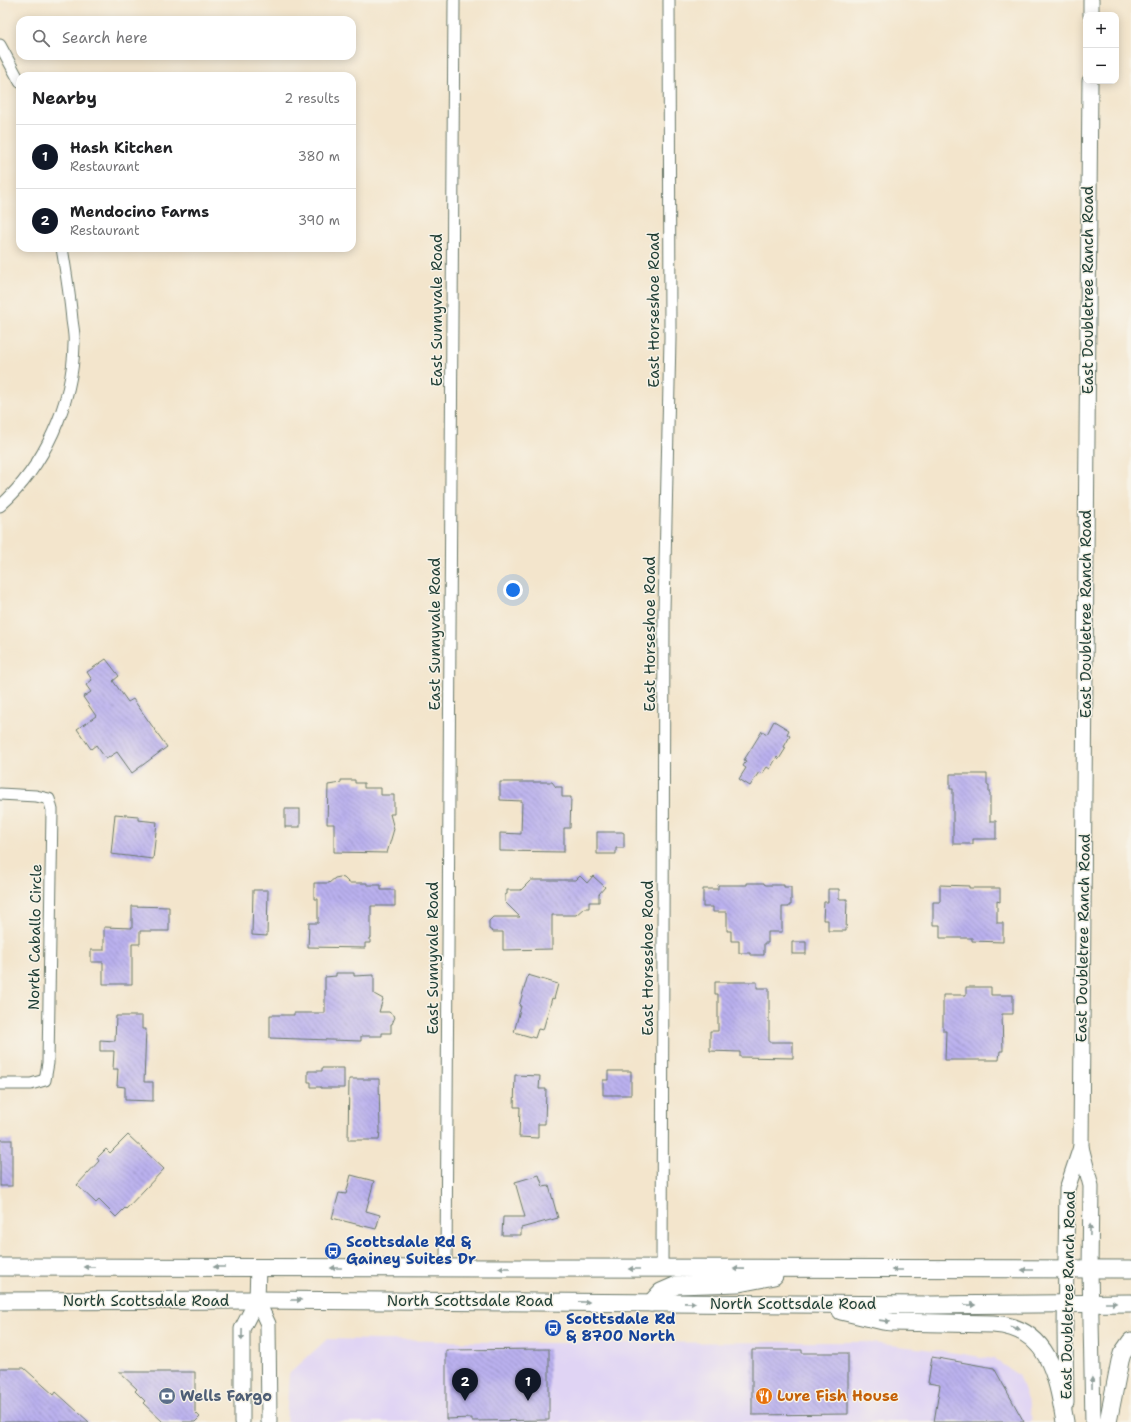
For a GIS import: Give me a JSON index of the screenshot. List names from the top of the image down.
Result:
{
  "streets": {
    "main road": ["East Doubletree Ranch Road", "North Scottsdale Road"],
    "street": ["East Sunnyvale Road", "East Horseshoe Road", "North Caballo Circle"]
  },
  "crossings": [
    ["East Doubletree Ranch Road", "North Scottsdale Road"]
  ],
  "places": {
    "bus stop": ["Scottsdale Rd & Gainey Suites Dr", "Scottsdale Rd & 8700 North"],
    "bank": ["Wells Fargo"],
    "restaurant": ["Lure Fish House"]
  },
  "page": {
    "map_buttons": ["+", "−"],
    "search": "Search here",
    "heading": ["Nearby", "2 results"],
    "list": [
      {
        "mark": "1",
        "name": "Hash Kitchen",
        "note": "Restaurant",
        "value": "380 m"
      },
      {
        "mark": "2",
        "name": "Mendocino Farms",
        "note": "Restaurant",
        "value": "390 m"
      }
    ],
    "pins": ["1", "2"]
  }
}
